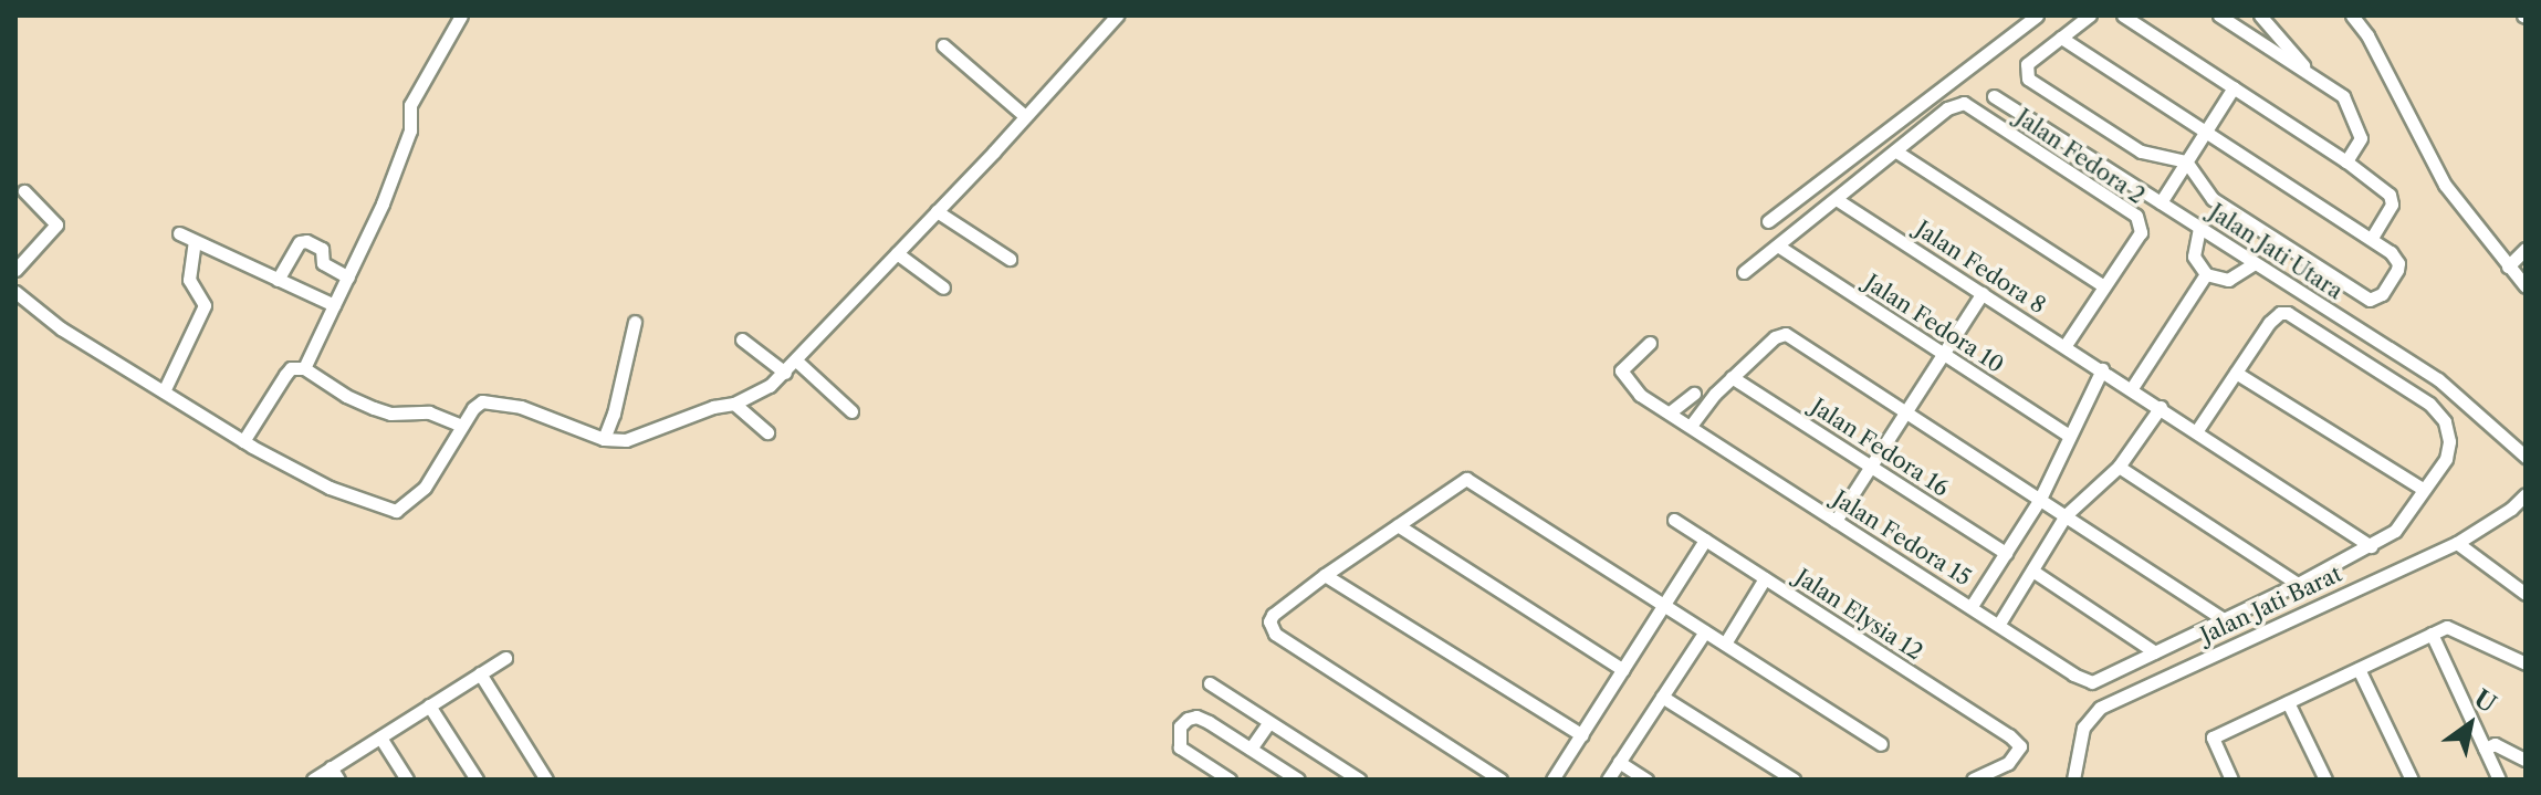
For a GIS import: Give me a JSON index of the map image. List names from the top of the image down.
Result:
{
  "streets": {
    "street": [
      "Jalan Fedora 2",
      "Jalan Jati Utara",
      "Jalan Fedora 8",
      "Jalan Fedora 10",
      "Jalan Fedora 16",
      "Jalan Fedora 15",
      "Jalan Jati Barat",
      "Jalan Elysia 12"
    ]
  },
  "crossings": [
    ["Jalan Fedora 2", "Jalan Fedora 8"]
  ],
  "north": "top right"
}
